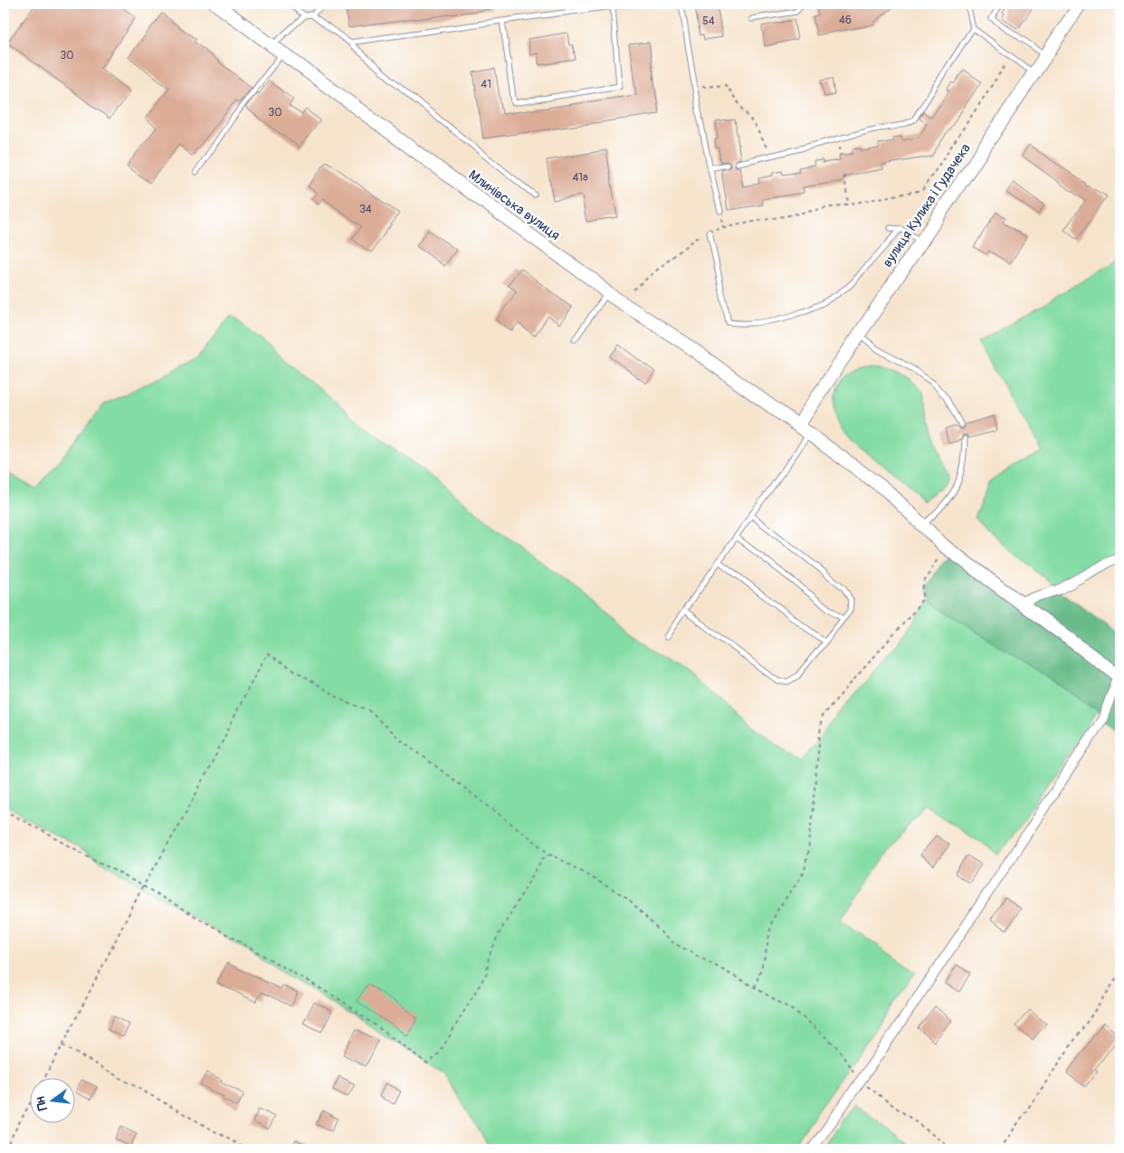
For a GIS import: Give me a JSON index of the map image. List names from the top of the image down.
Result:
{
  "streets": {
    "main road": ["Млинівська вулиця", "вулиця Кулика і Гудачека"]
  },
  "crossings": [
    ["Млинівська вулиця", "вулиця Кулика і Гудачека"]
  ],
  "house_numbers": [
    "46",
    "54",
    "30",
    "41",
    "30",
    "41а",
    "34"
  ],
  "north": "left"
}
